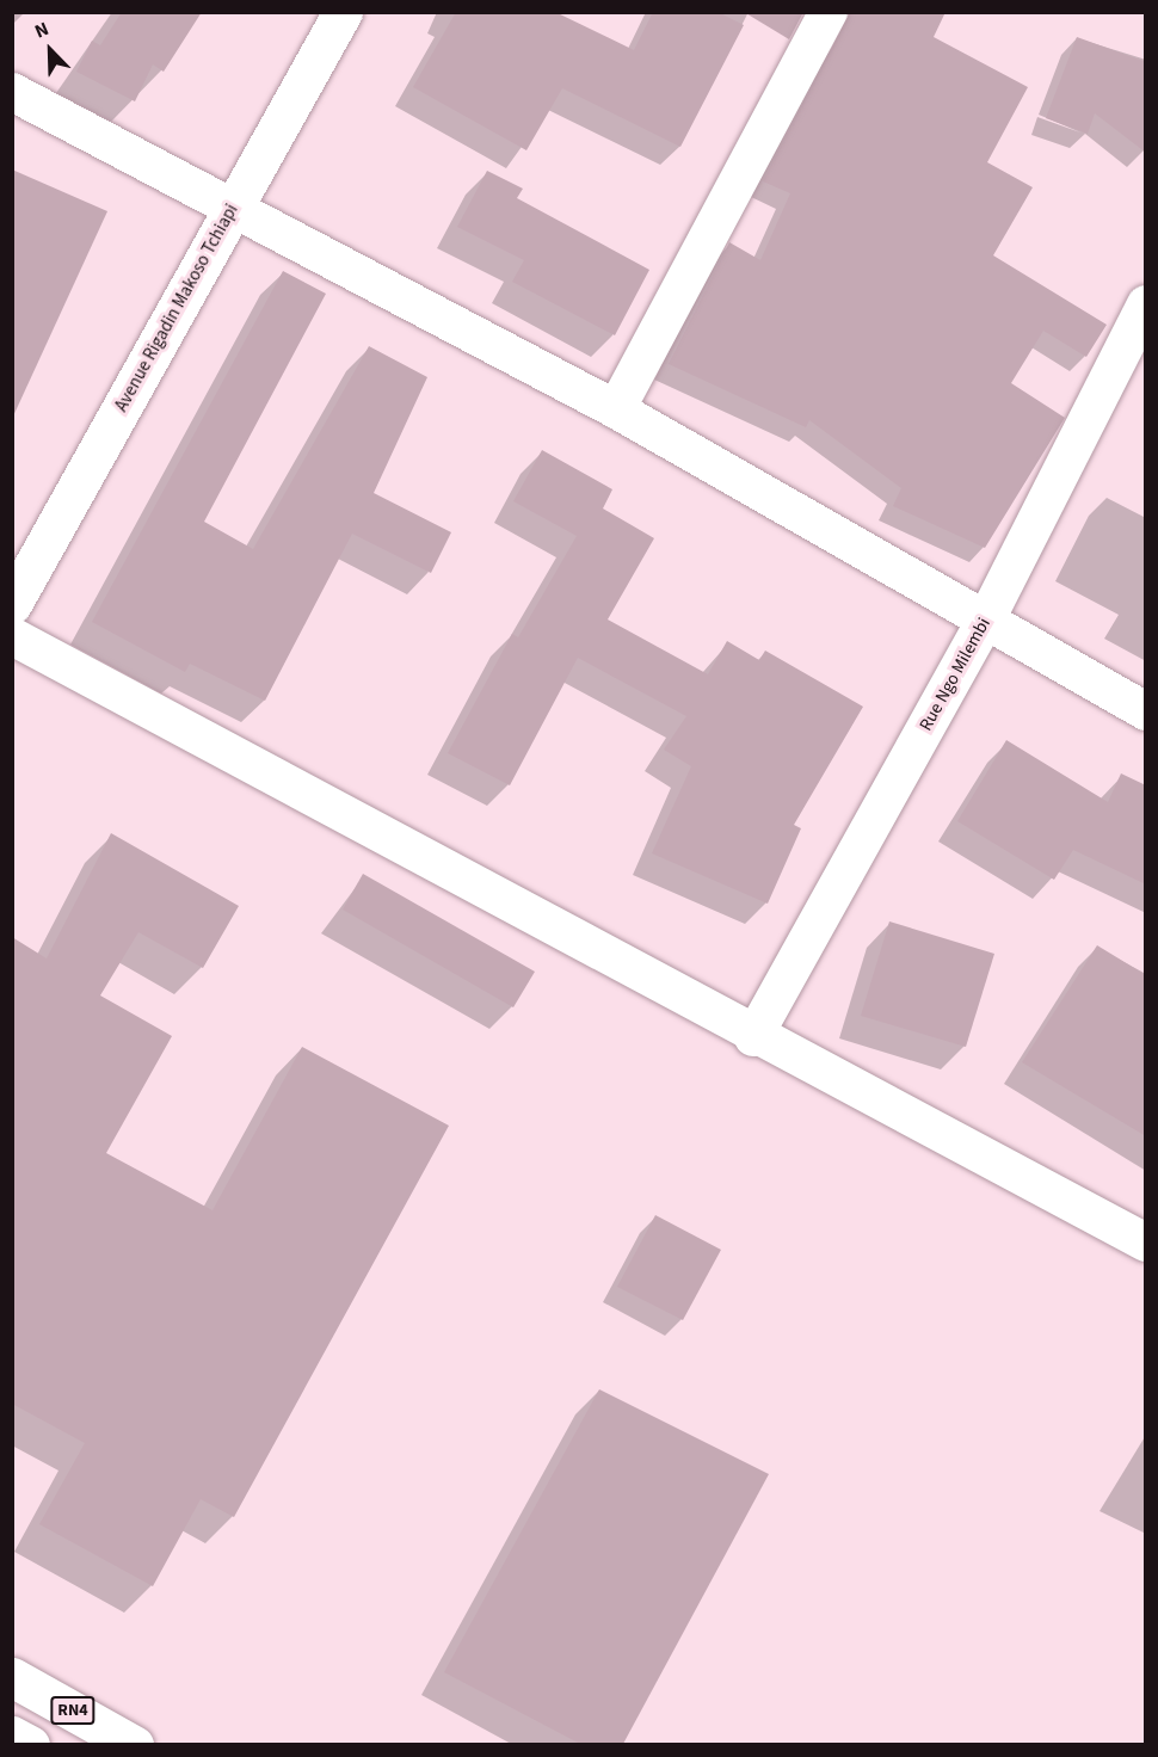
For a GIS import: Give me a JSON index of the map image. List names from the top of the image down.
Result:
{
  "streets": {
    "main road": ["Avenue Rigadin Makoso Tchiapi", "RN4"],
    "street": ["Rue Ngo Milembi"]
  },
  "north": "top left"
}
